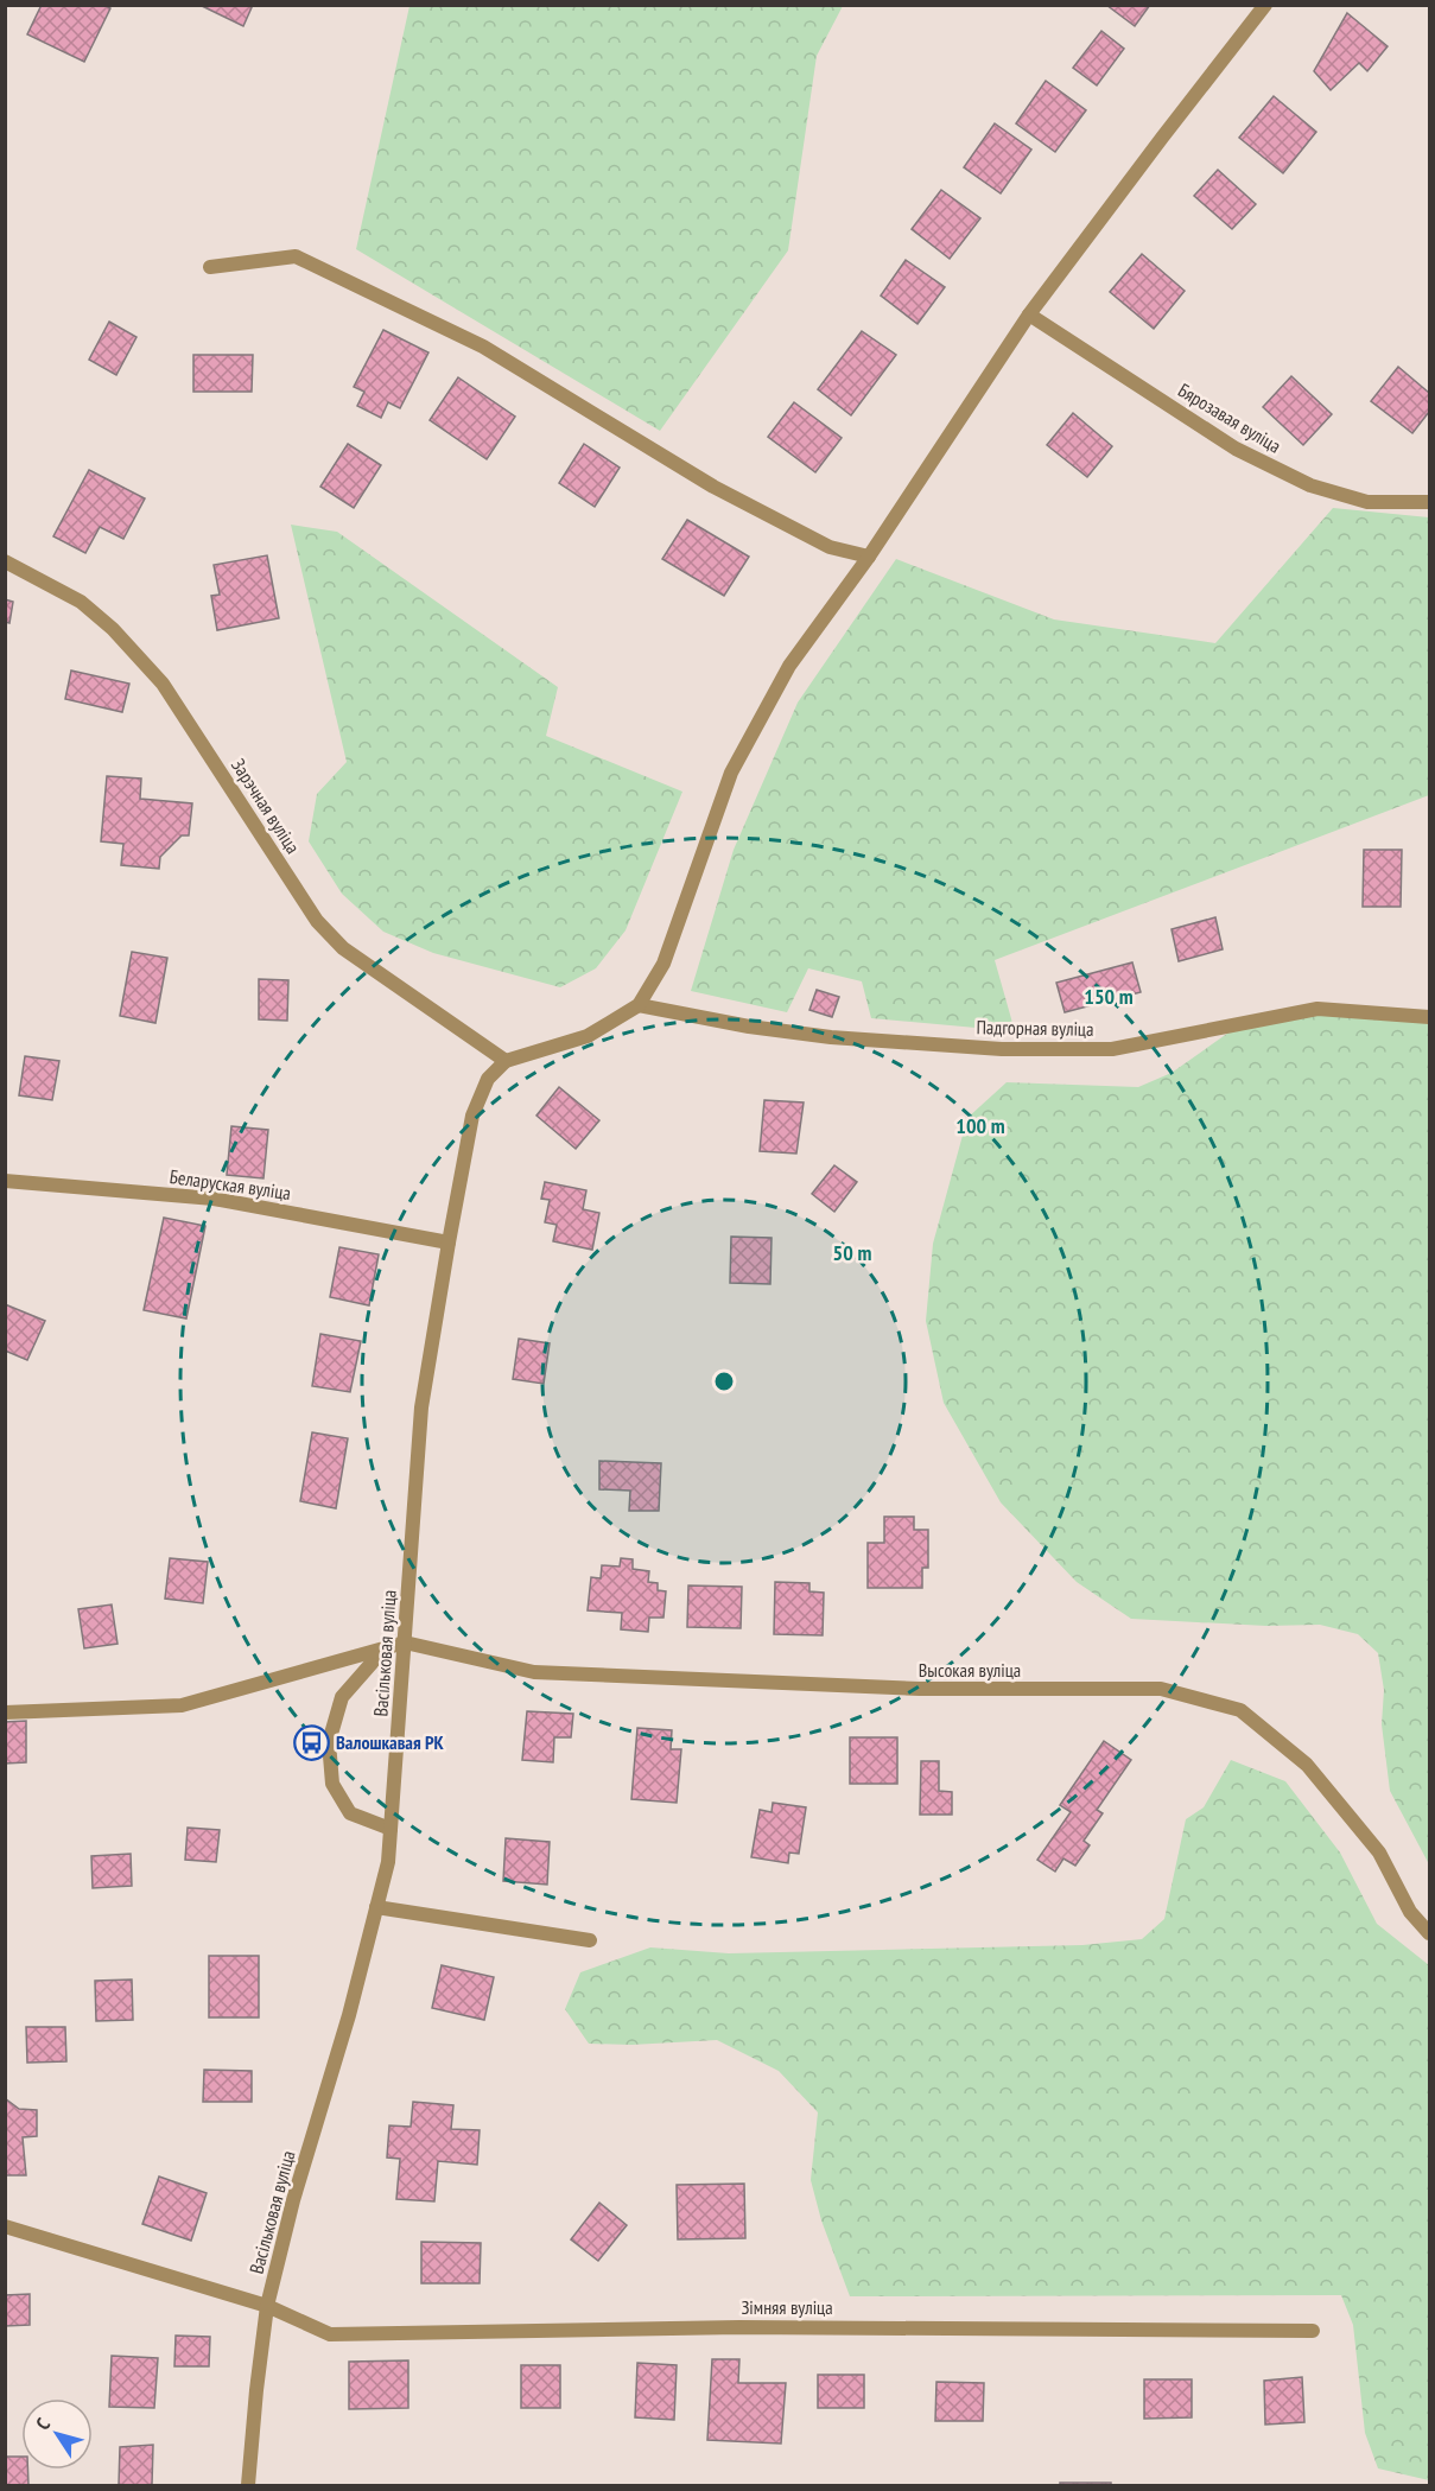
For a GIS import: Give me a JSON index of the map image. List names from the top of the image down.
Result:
{
  "streets": {
    "street": [
      "Бярозавая вуліца",
      "Зарэчная вуліца",
      "Падгорная вуліца",
      "Беларуская вуліца",
      "Васільковая вуліца",
      "Высокая вуліца",
      "Зімняя вуліца"
    ]
  },
  "crossings": [
    ["Зарэчная вуліца", "Васільковая вуліца"],
    ["Беларуская вуліца", "Васільковая вуліца"],
    ["Васільковая вуліца", "Высокая вуліца"],
    ["Васільковая вуліца", "Зімняя вуліца"]
  ],
  "places": {
    "bus stop": ["Валошкавая РК"]
  },
  "north": "top left",
  "rings": ["150 m", "100 m", "50 m"]
}
